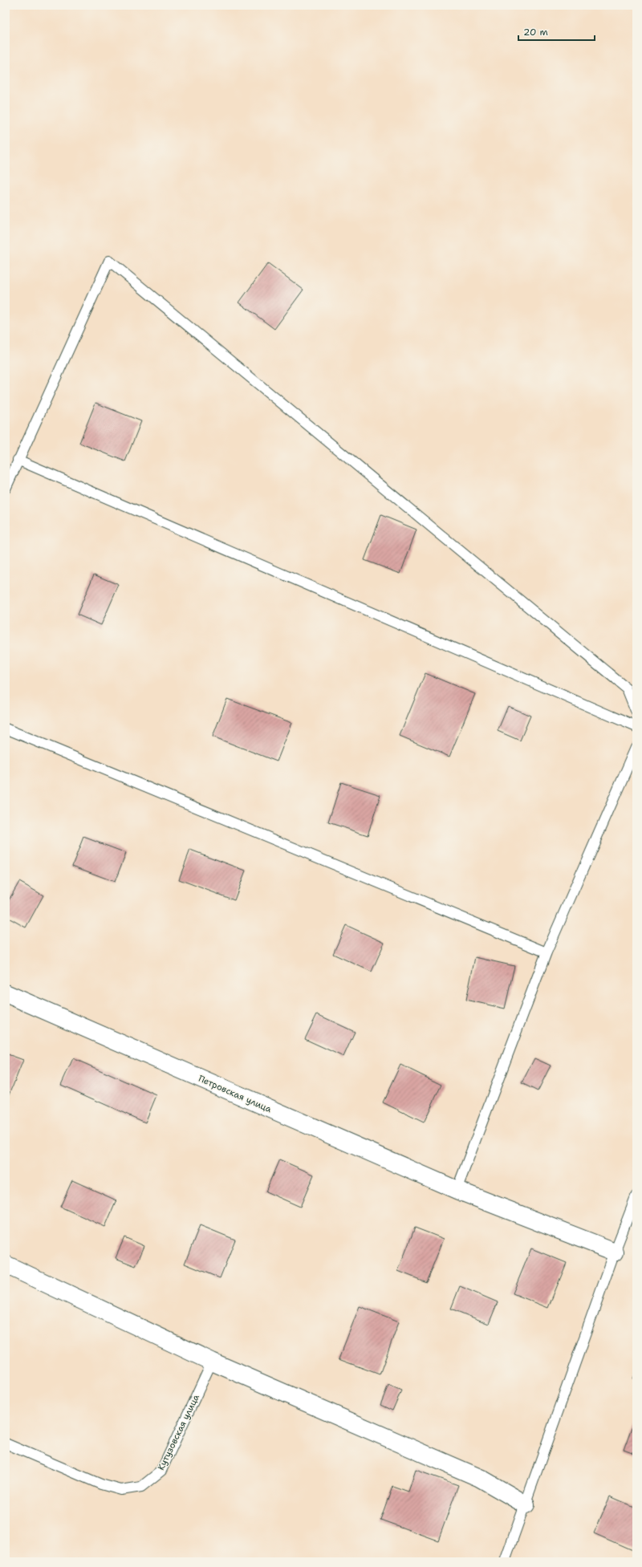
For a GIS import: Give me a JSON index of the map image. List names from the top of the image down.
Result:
{
  "streets": {
    "street": ["Петровская улица"],
    "lane": ["Кутузовская улица"]
  },
  "scale_bar": "20 m"
}
